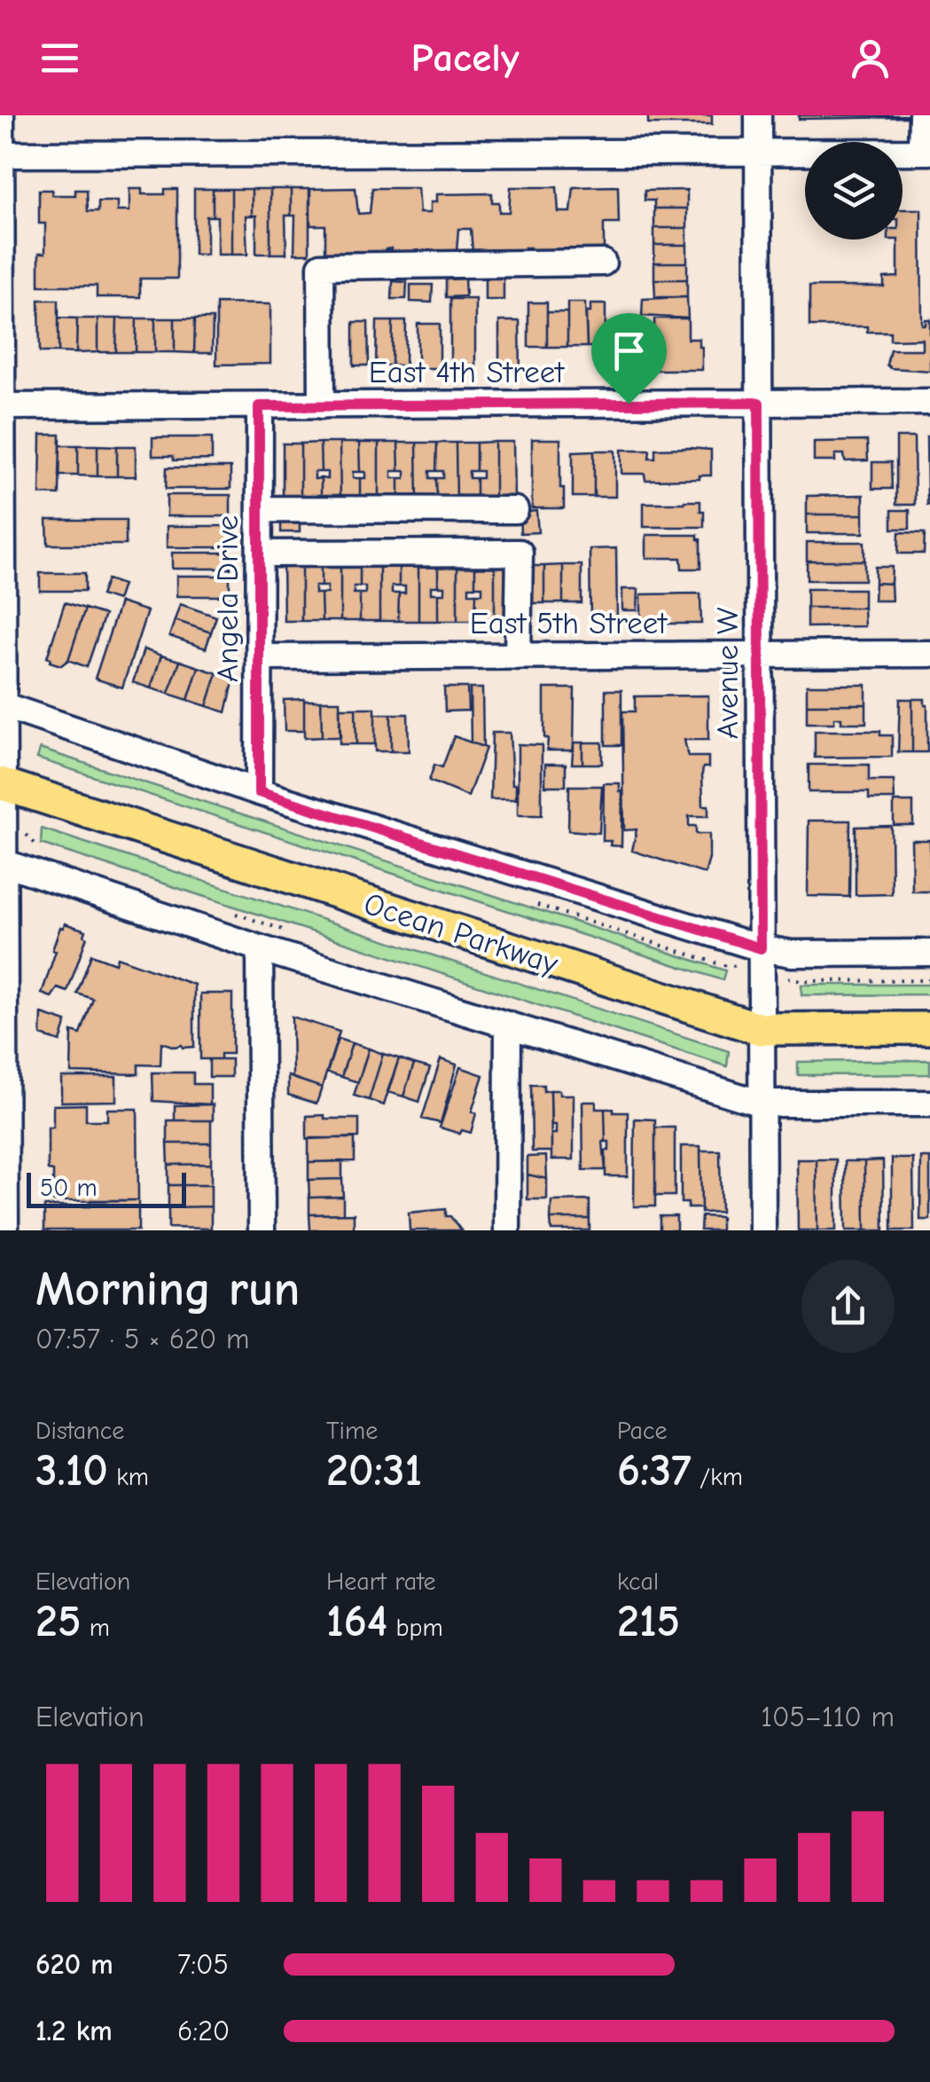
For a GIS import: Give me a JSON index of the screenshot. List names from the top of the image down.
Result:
{
  "streets": {
    "main road": ["Ocean Parkway"],
    "street": [
      "East 4th Street",
      "Angela Drive",
      "East 5th Street",
      "Avenue W"
    ]
  },
  "crossings": [
    ["East 4th Street", "Angela Drive"],
    ["East 4th Street", "Avenue W"],
    ["Angela Drive", "East 5th Street"],
    ["East 5th Street", "Avenue W"],
    ["Avenue W", "Ocean Parkway"]
  ],
  "scale_bar": "50 m",
  "page": {
    "header": "Pacely",
    "scale": "50 m",
    "heading": ["Morning run", "07:57 · 5 × 620 m"],
    "stats": [
      ["Distance", "3.10 km"],
      ["Time", "20:31"],
      ["Pace", "6:37 /km"],
      ["Elevation", "25 m"],
      ["Heart rate", "164 bpm"],
      ["kcal", "215"]
    ],
    "chart": ["Elevation", "105–110 m"],
    "list": [
      {
        "name": "620 m",
        "note": "7:05"
      },
      {
        "name": "1.2 km",
        "note": "6:20"
      }
    ]
  }
}
